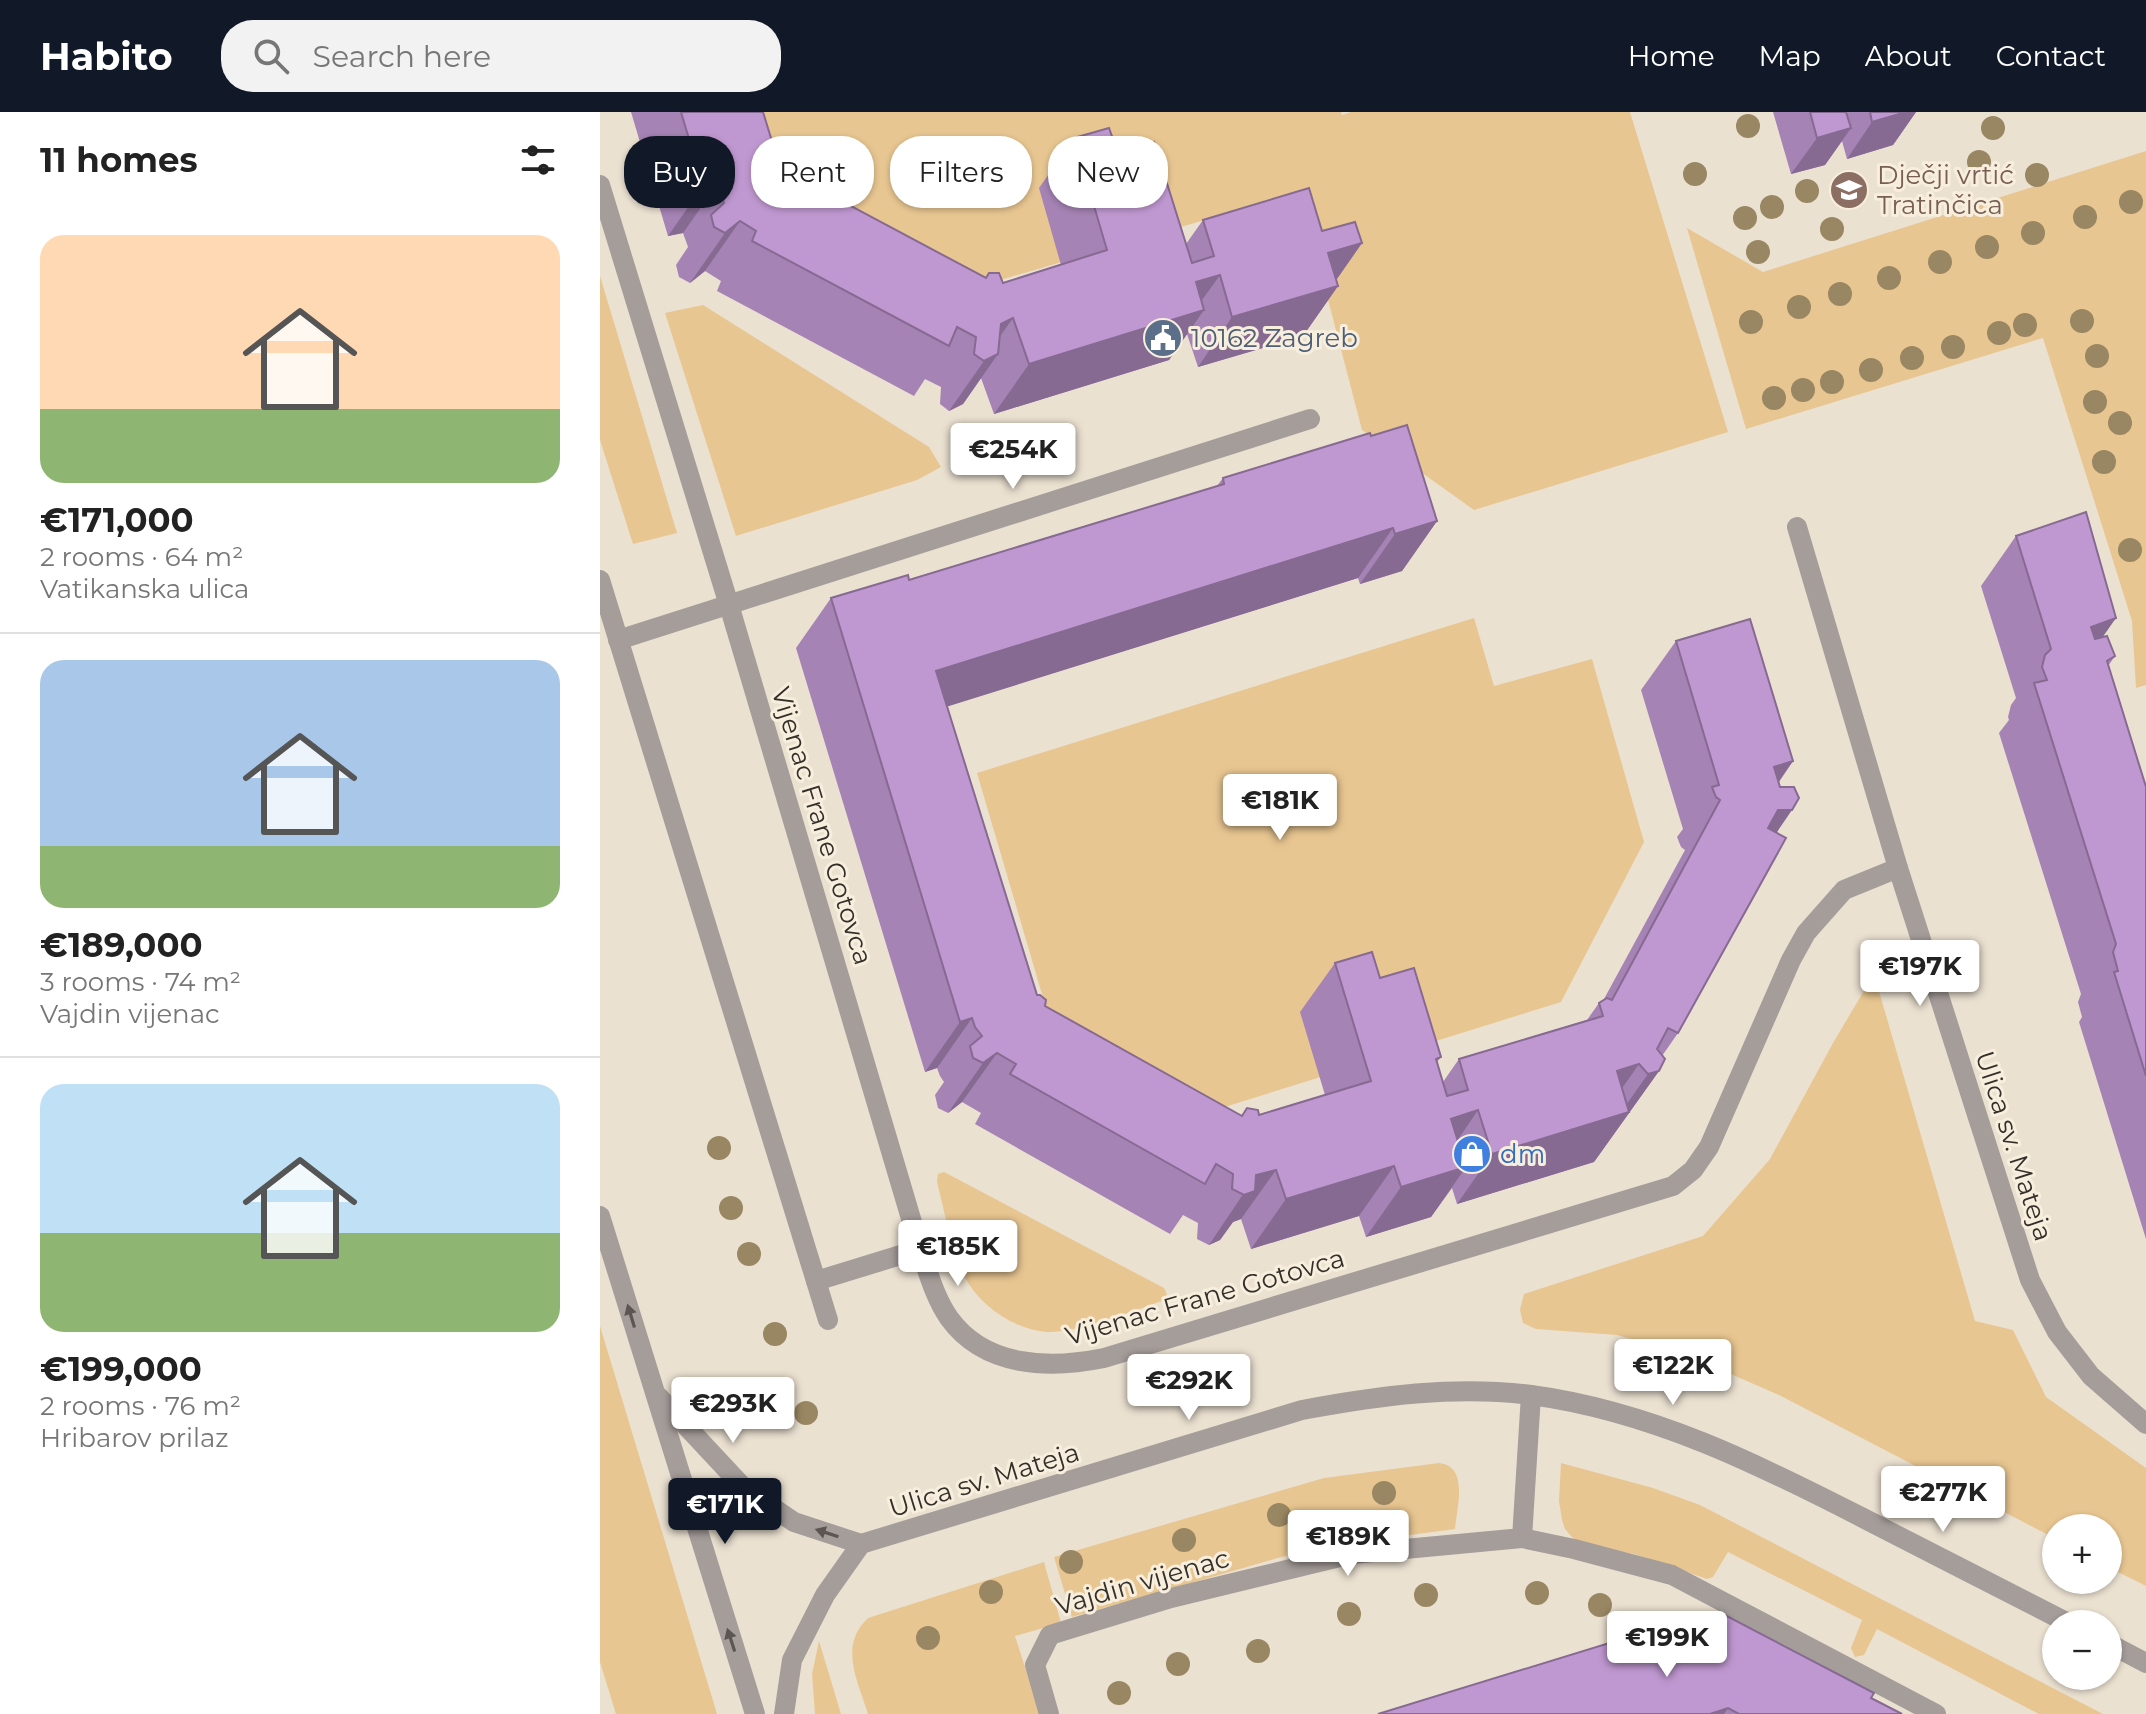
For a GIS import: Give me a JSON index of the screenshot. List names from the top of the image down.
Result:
{
  "streets": {
    "street": ["Vijenac Frane Gotovca", "Ulica sv. Mateja", "Vajdin vijenac"]
  },
  "crossings": [
    ["Vijenac Frane Gotovca", "Ulica sv. Mateja"]
  ],
  "places": {
    "school or university": ["Dječji vrtić Tratinčica"],
    "public building": ["10162 Zagreb"],
    "shop": ["dm"]
  },
  "page": {
    "header": "Habito",
    "search": "Search here",
    "nav": [
      "Home",
      "Map",
      "About",
      "Contact"
    ],
    "heading": "11 homes",
    "chip": [
      "Buy",
      "Rent",
      "Filters",
      "New"
    ],
    "list": [
      {
        "name": "€171,000",
        "note": "2 rooms · 64 m² · Vatikanska ulica"
      },
      {
        "name": "€189,000",
        "note": "3 rooms · 74 m² · Vajdin vijenac"
      },
      {
        "name": "€199,000",
        "note": "2 rooms · 76 m² · Hribarov prilaz"
      }
    ],
    "price": [
      "€254K",
      "€181K",
      "€197K",
      "€185K",
      "€122K",
      "€292K",
      "€293K",
      "€277K",
      "€171K",
      "€189K",
      "€199K"
    ],
    "map_buttons": ["+", "−"]
  }
}
